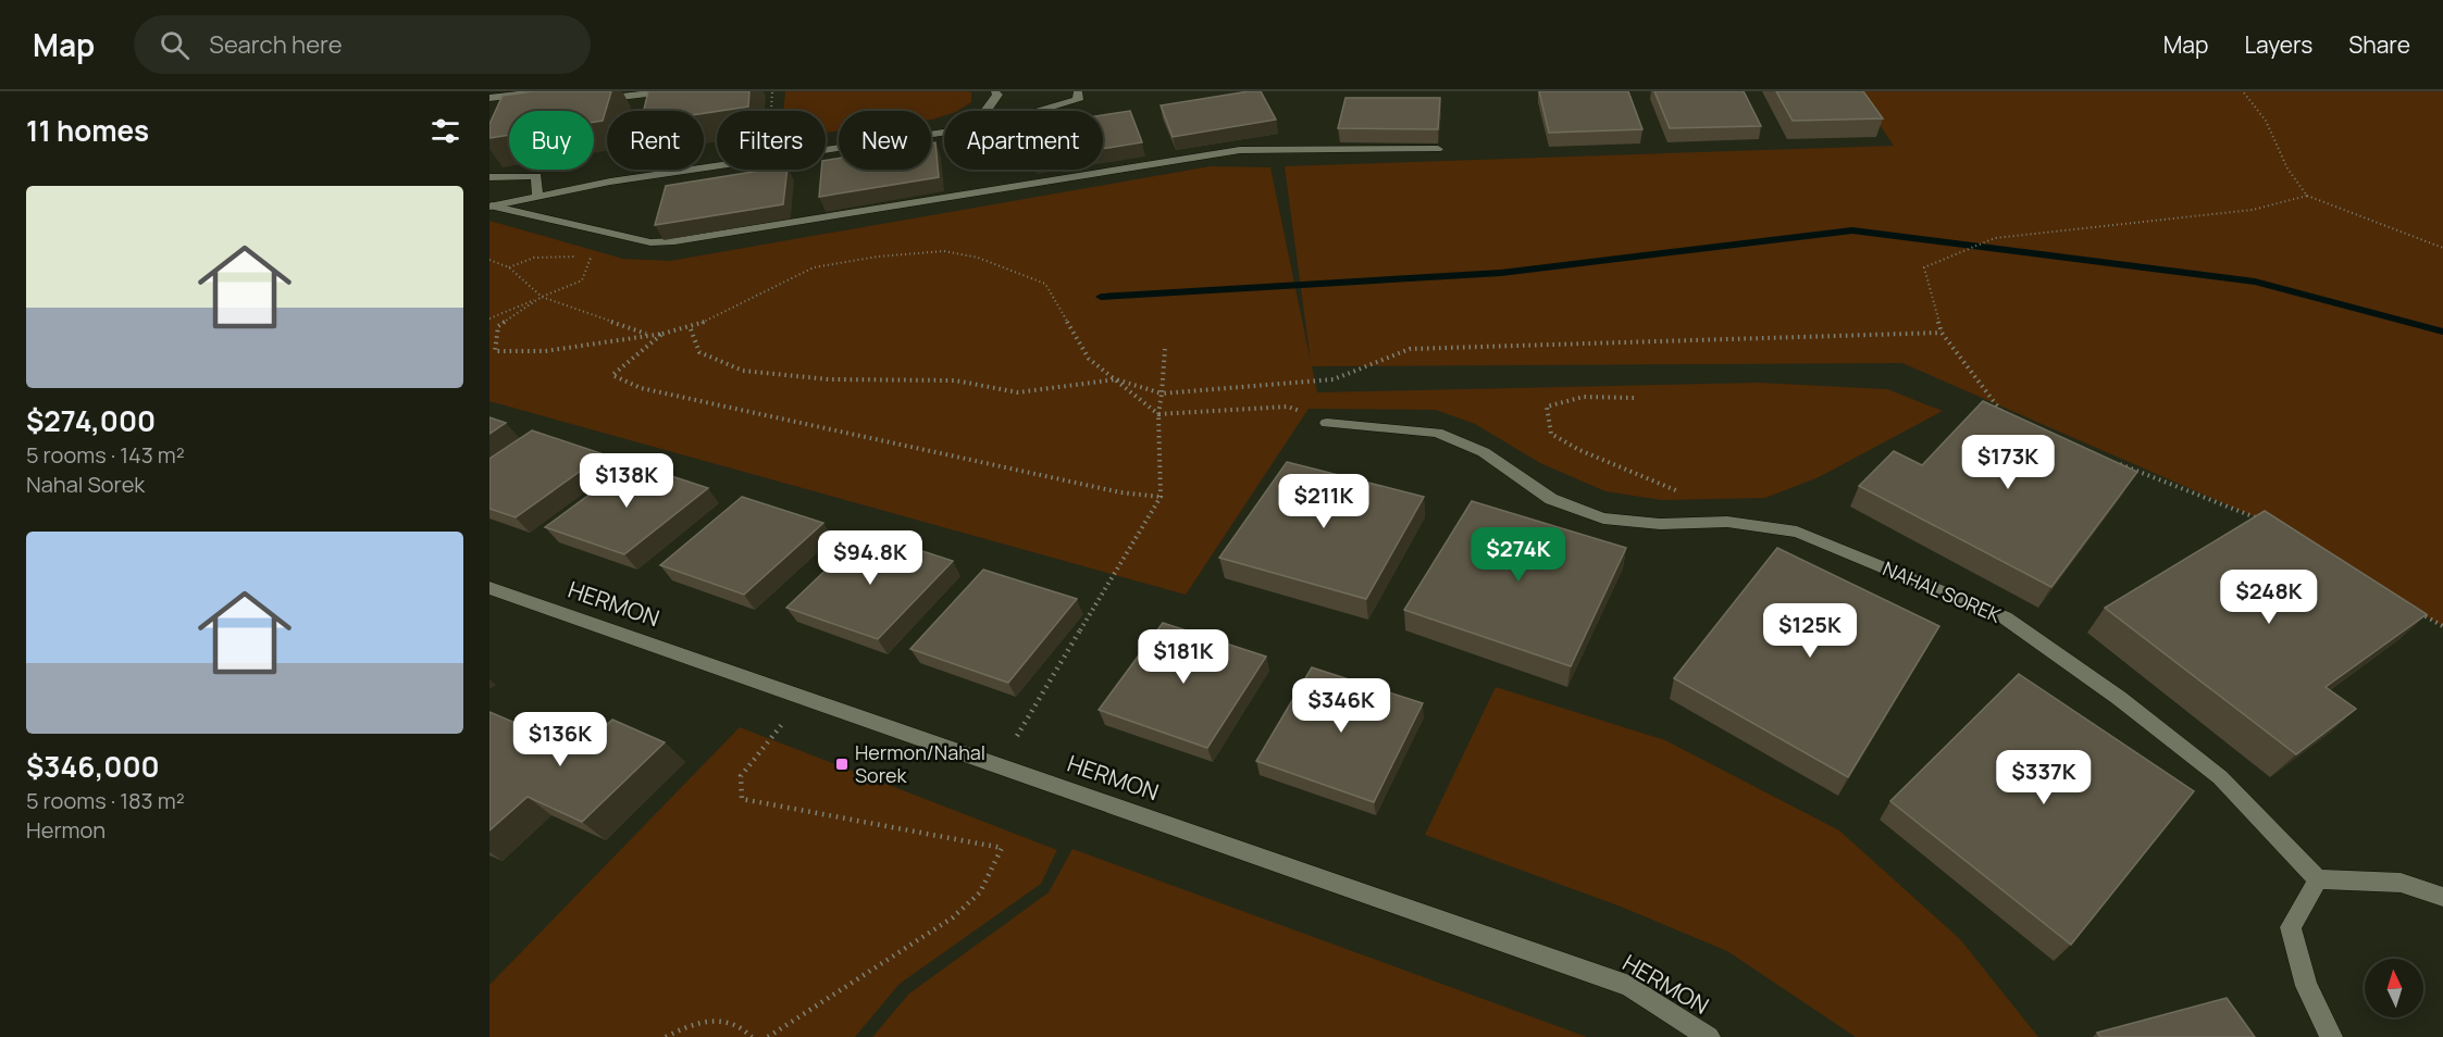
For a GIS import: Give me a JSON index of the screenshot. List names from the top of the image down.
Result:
{
  "streets": {
    "street": ["NAHAL SOREK", "HERMON"]
  },
  "places": {
    "transit": ["Hermon/Nahal Sorek"]
  },
  "north": "top",
  "page": {
    "header": "Map",
    "search": "Search here",
    "nav": ["Map", "Layers", "Share"],
    "heading": "11 homes",
    "chip": [
      "Buy",
      "Rent",
      "Filters",
      "New",
      "Apartment"
    ],
    "list": [
      {
        "name": "$274,000",
        "note": "5 rooms · 143 m² · Nahal Sorek"
      },
      {
        "name": "$346,000",
        "note": "5 rooms · 183 m² · Hermon"
      }
    ],
    "price": [
      "$173K",
      "$138K",
      "$211K",
      "$274K",
      "$94.8K",
      "$248K",
      "$125K",
      "$181K",
      "$346K",
      "$136K",
      "$337K"
    ]
  }
}
